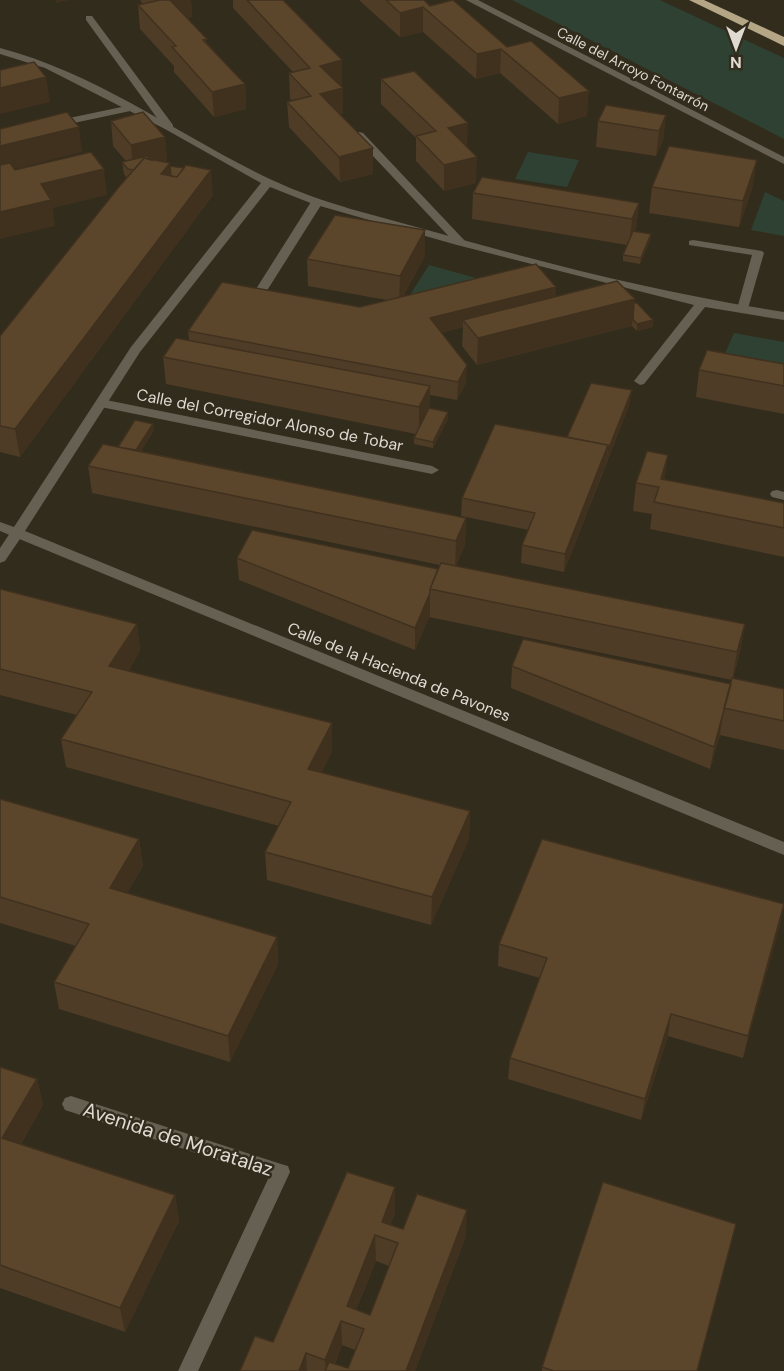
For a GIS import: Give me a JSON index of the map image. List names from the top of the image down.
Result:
{
  "streets": {
    "street": [
      "Calle del Arroyo Fontarrón",
      "Calle del Corregidor Alonso de Tobar",
      "Calle de la Hacienda de Pavones",
      "Avenida de Moratalaz"
    ]
  },
  "crossings": [
    ["Calle del Corregidor Alonso de Tobar", "Calle de la Hacienda de Pavones"]
  ],
  "north": "bottom"
}
